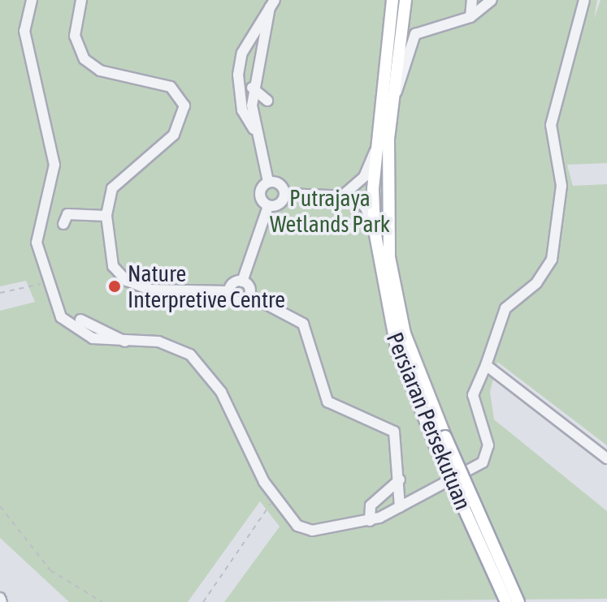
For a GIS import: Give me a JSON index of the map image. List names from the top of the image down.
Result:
{
  "streets": {
    "main road": ["Persiaran Persekutuan"]
  },
  "parks": ["Putrajaya Wetlands Park"],
  "places": ["Nature Interpretive Centre"]
}
